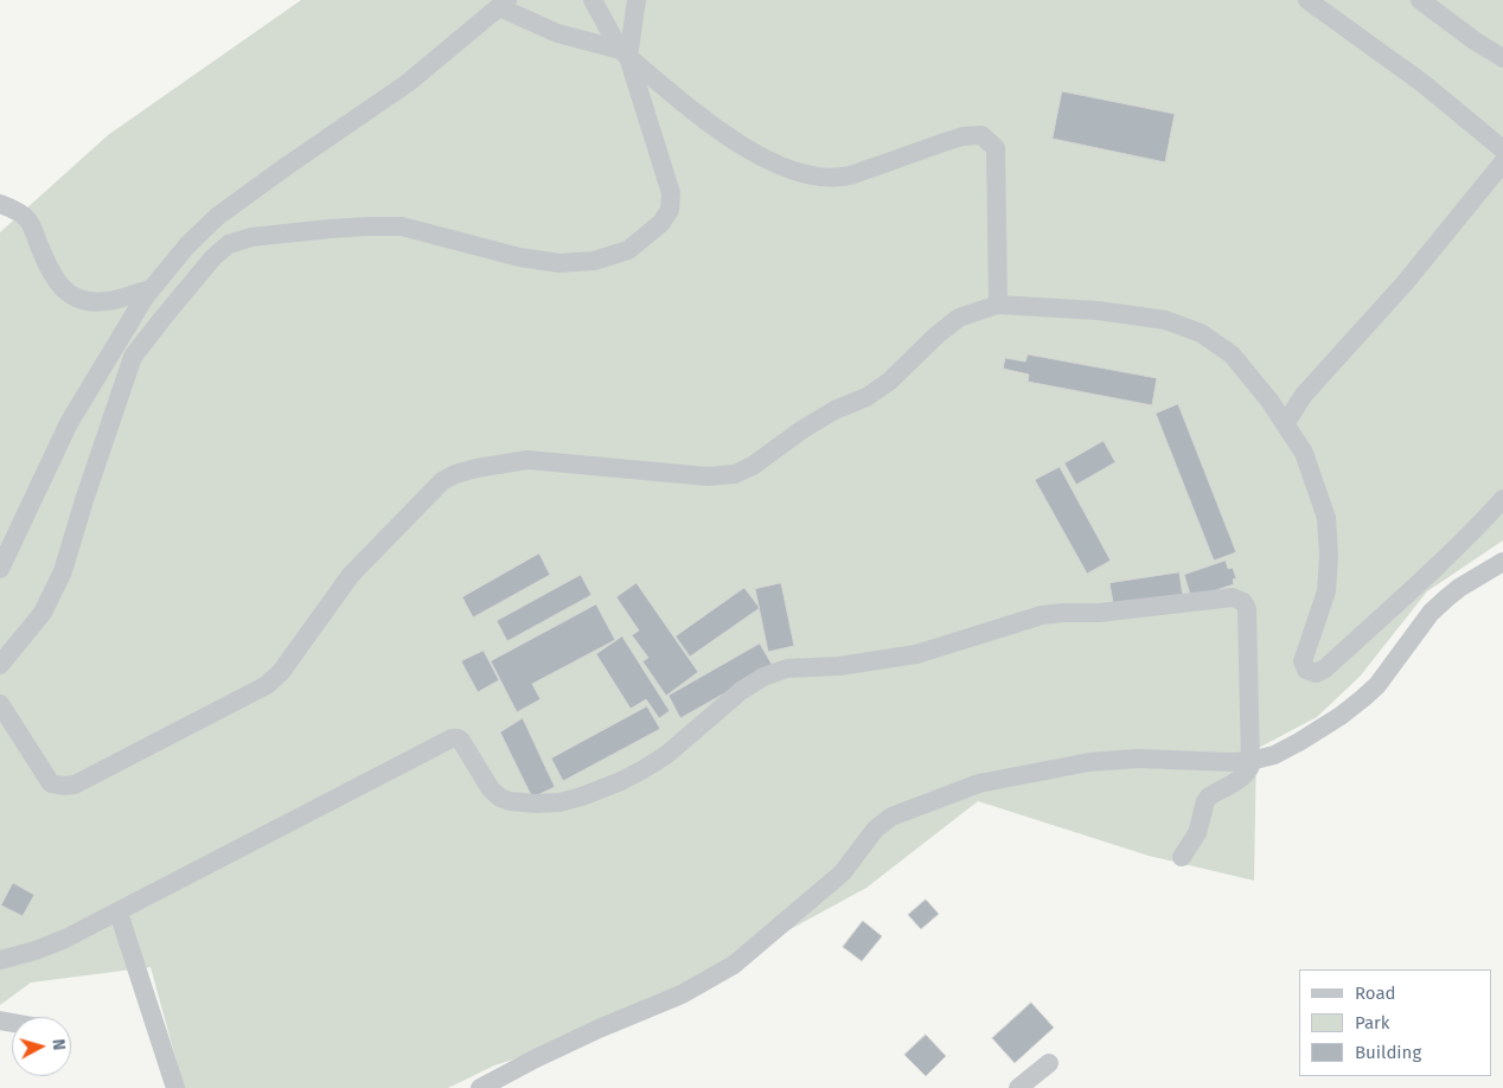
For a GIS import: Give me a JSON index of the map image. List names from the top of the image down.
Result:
{
  "legend": ["Road", "Park", "Building"],
  "north": "right"
}
